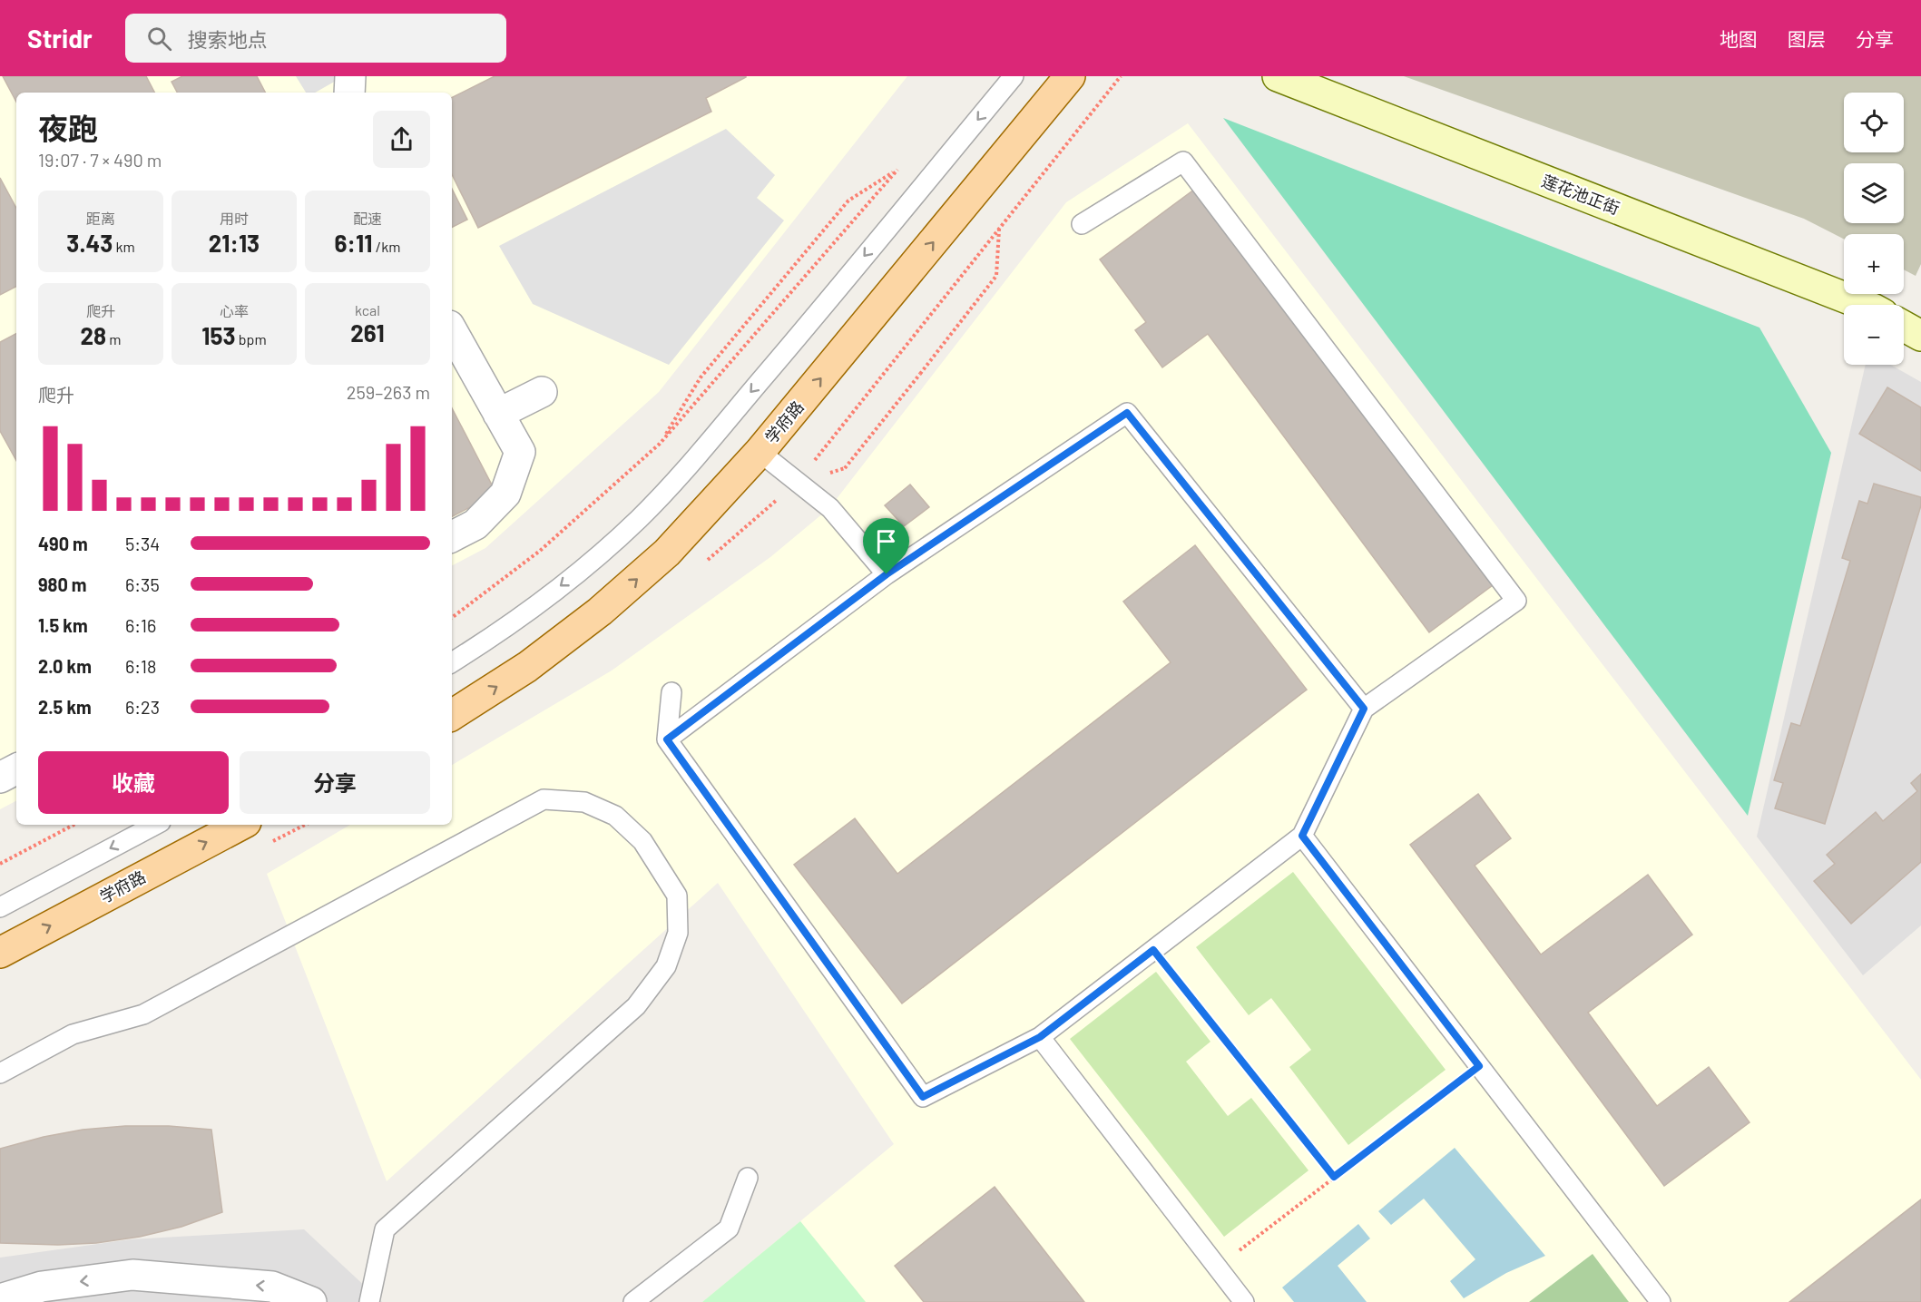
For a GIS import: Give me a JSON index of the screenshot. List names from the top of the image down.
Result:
{
  "streets": {
    "main road": ["莲花池正街", "学府路"]
  },
  "one_way": ["学府路"],
  "page": {
    "header": "Stridr",
    "search": "搜索地点",
    "nav": ["地图", "图层", "分享"],
    "map_buttons": ["+", "−"],
    "heading": ["夜跑", "19:07 · 7 × 490 m"],
    "stats": [
      ["距离", "3.43 km"],
      ["用时", "21:13"],
      ["配速", "6:11 /km"],
      ["爬升", "28 m"],
      ["心率", "153 bpm"],
      ["kcal", "261"]
    ],
    "chart": ["爬升", "259–263 m"],
    "list": [
      {
        "name": "490 m",
        "note": "5:34"
      },
      {
        "name": "980 m",
        "note": "6:35"
      },
      {
        "name": "1.5 km",
        "note": "6:16"
      },
      {
        "name": "2.0 km",
        "note": "6:18"
      },
      {
        "name": "2.5 km",
        "note": "6:23"
      }
    ],
    "buttons": ["收藏", "分享"]
  }
}
